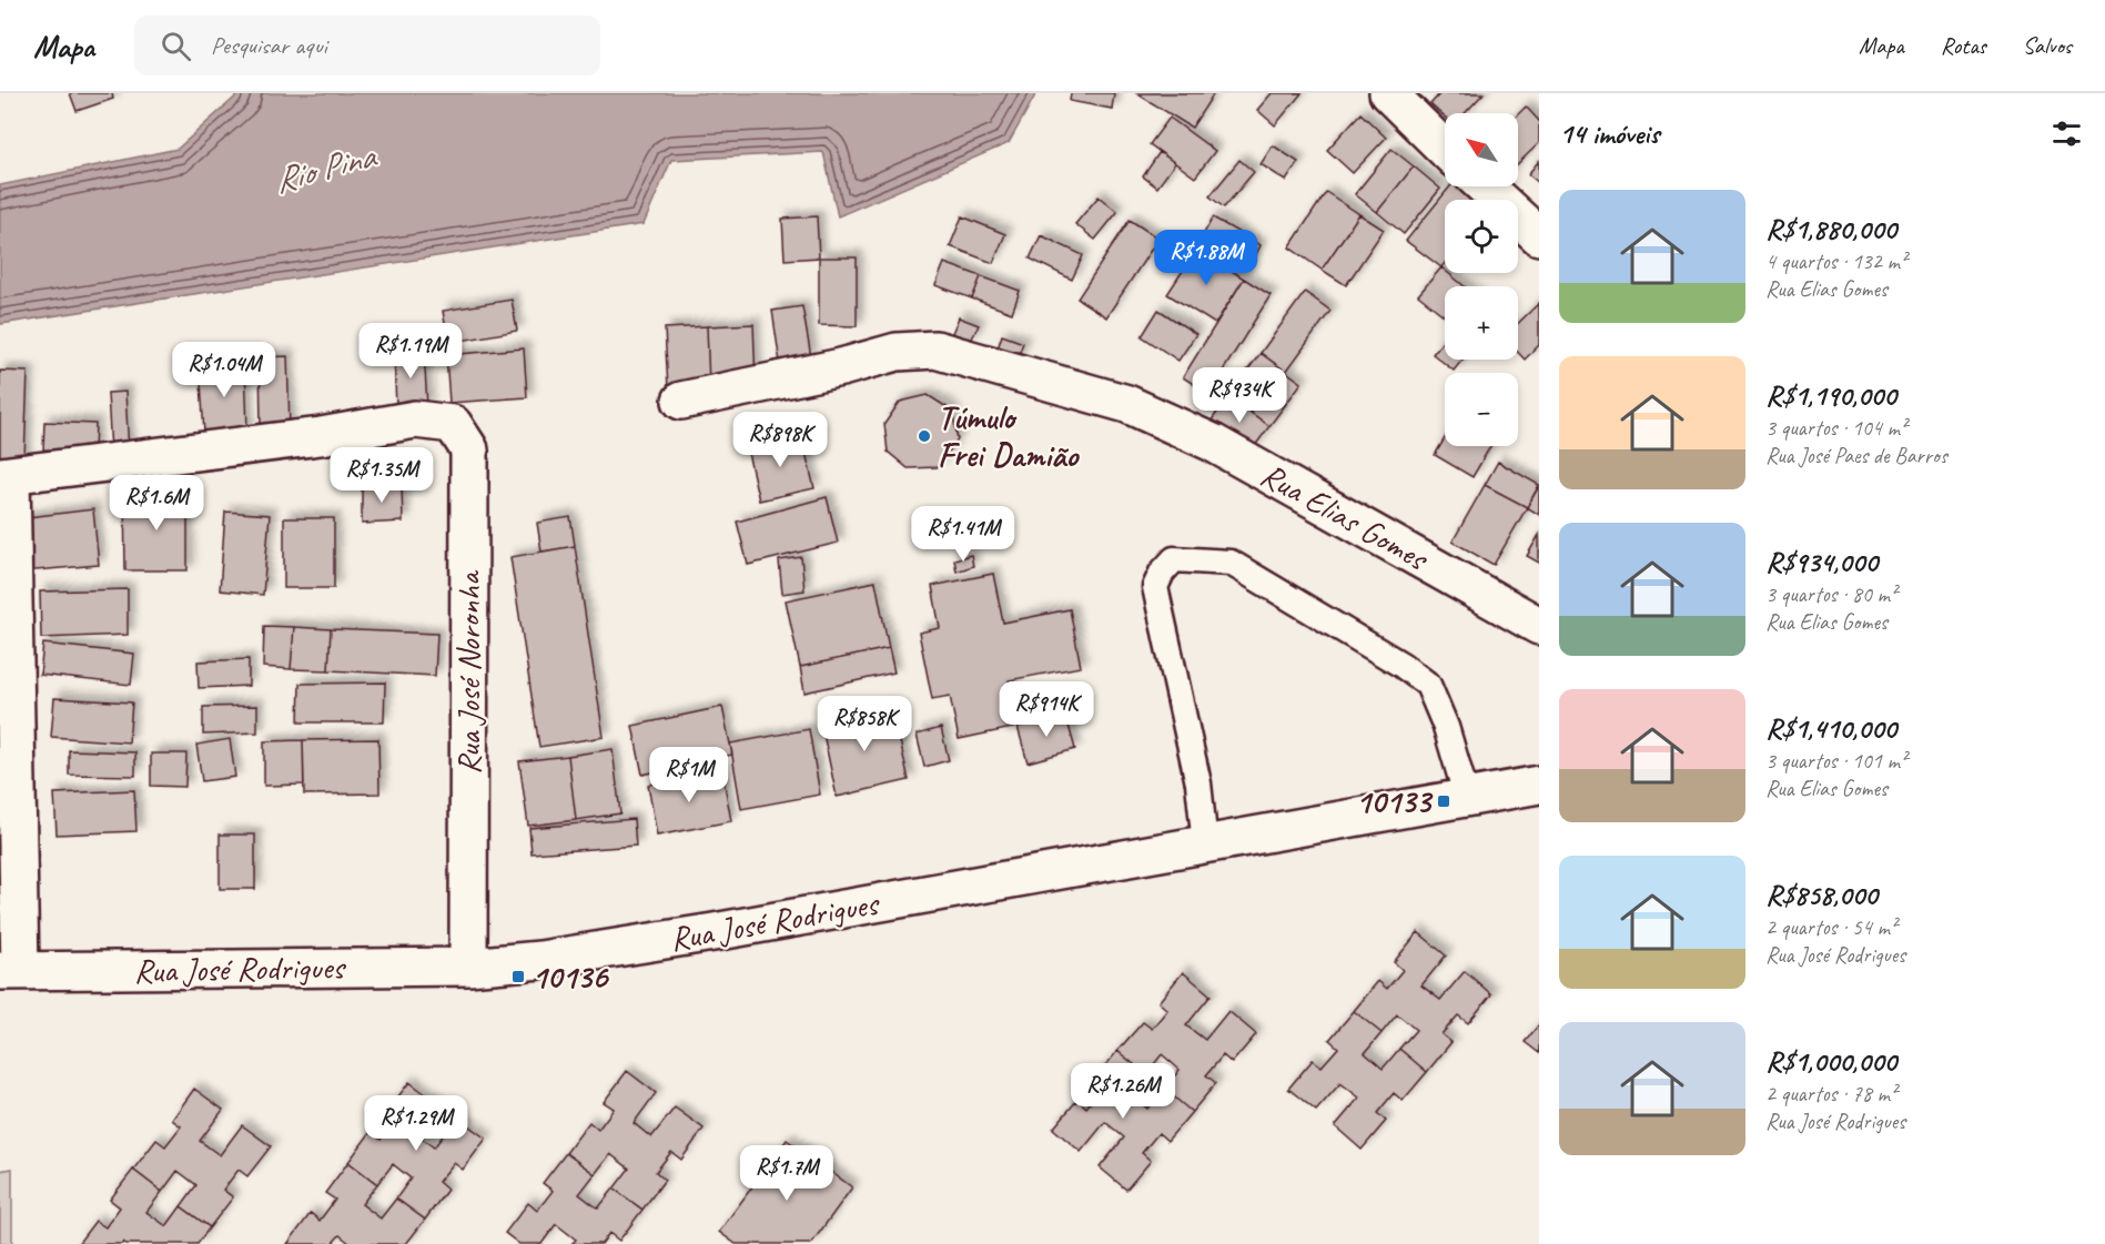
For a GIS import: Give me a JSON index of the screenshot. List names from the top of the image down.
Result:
{
  "streets": {
    "street": ["Rua Elias Gomes", "Rua José Noronha", "Rua José Rodrigues"]
  },
  "crossings": [
    ["Rua José Noronha", "Rua José Rodrigues"]
  ],
  "water": ["Rio Pina"],
  "places": {
    "other": ["Túmulo Frei Damião"],
    "transit": ["10133", "10136"]
  },
  "north": "top left",
  "page": {
    "header": "Mapa",
    "search": "Pesquisar aqui",
    "nav": ["Mapa", "Rotas", "Salvos"],
    "heading": "14 imóveis",
    "map_buttons": ["+", "−"],
    "list": [
      {
        "name": "R$1,880,000",
        "note": "4 quartos · 132 m² · Rua Elias Gomes"
      },
      {
        "name": "R$1,190,000",
        "note": "3 quartos · 104 m² · Rua José Paes de Barros"
      },
      {
        "name": "R$934,000",
        "note": "3 quartos · 80 m² · Rua Elias Gomes"
      },
      {
        "name": "R$1,410,000",
        "note": "3 quartos · 101 m² · Rua Elias Gomes"
      },
      {
        "name": "R$858,000",
        "note": "2 quartos · 54 m² · Rua José Rodrigues"
      },
      {
        "name": "R$1,000,000",
        "note": "2 quartos · 78 m² · Rua José Rodrigues"
      }
    ],
    "price": [
      "R$1.88M",
      "R$1.19M",
      "R$1.04M",
      "R$934K",
      "R$898K",
      "R$1.35M",
      "R$1.6M",
      "R$1.41M",
      "R$914K",
      "R$858K",
      "R$1M",
      "R$1.26M",
      "R$1.29M",
      "R$1.7M"
    ]
  }
}
